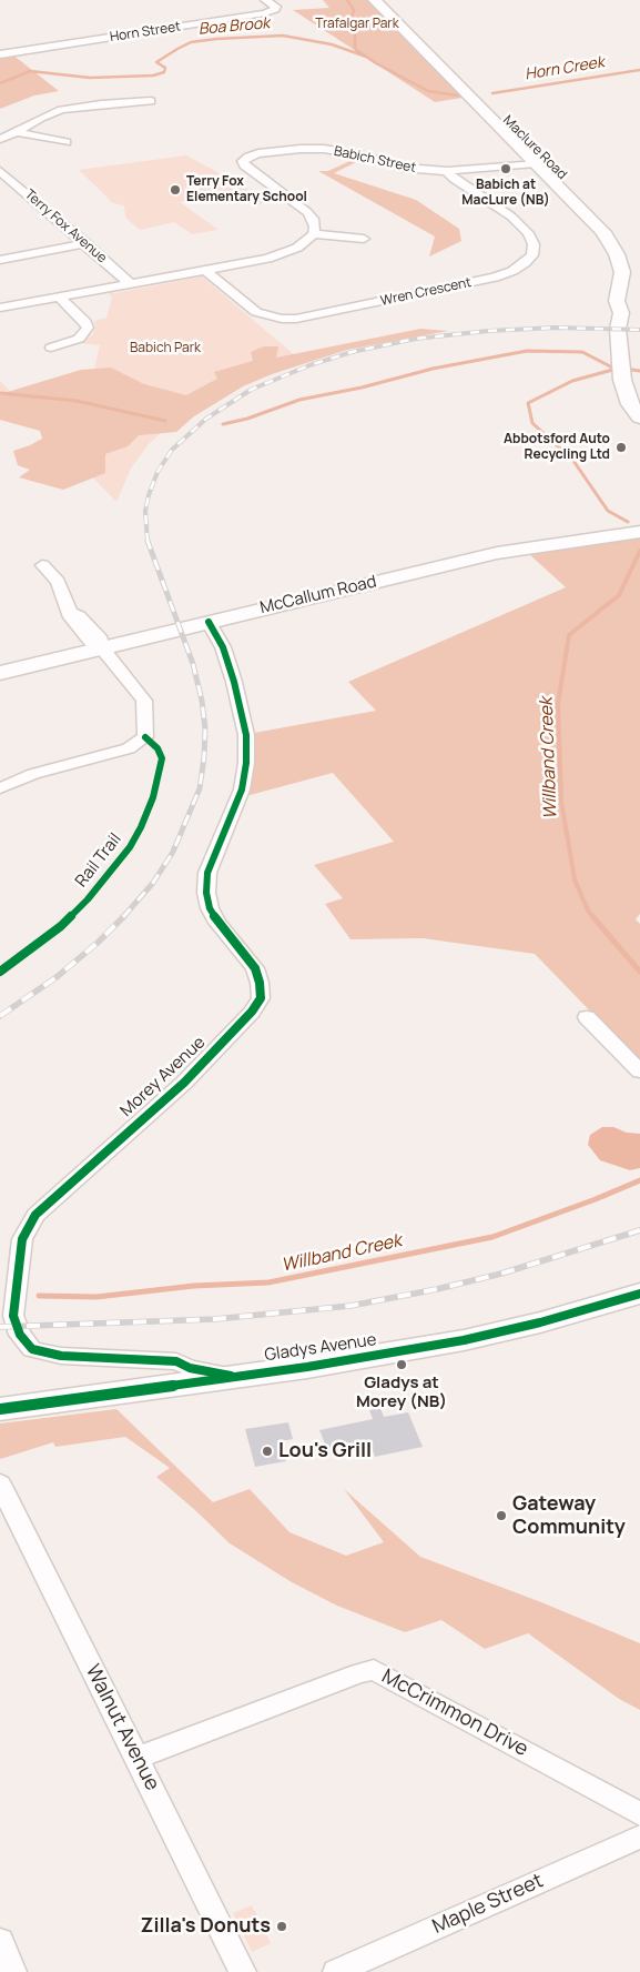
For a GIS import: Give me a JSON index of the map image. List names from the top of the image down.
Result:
{
  "streets": {
    "main road": ["Maclure Road", "McCallum Road", "Gladys Avenue"],
    "street": [
      "Horn Street",
      "Babich Street",
      "Terry Fox Avenue",
      "Wren Crescent",
      "Morey Avenue",
      "McCrimmon Drive",
      "Walnut Avenue",
      "Maple Street"
    ],
    "cycle path": ["Rail Trail"]
  },
  "crossings": [
    ["Maclure Road", "Babich Street"],
    ["Babich Street", "Wren Crescent"],
    ["McCallum Road", "Morey Avenue"],
    ["Morey Avenue", "Gladys Avenue"],
    ["McCrimmon Drive", "Walnut Avenue"]
  ],
  "water": ["Boa Brook", "Horn Creek", "Willband Creek"],
  "parks": ["Trafalgar Park", "Babich Park"],
  "places": [
    "Babich at MacLure (NB)",
    "Terry Fox Elementary School",
    "Abbotsford Auto Recycling Ltd",
    "Gladys at Morey (NB)",
    "Lou's Grill",
    "Gateway Community",
    "Zilla's Donuts"
  ]
}
